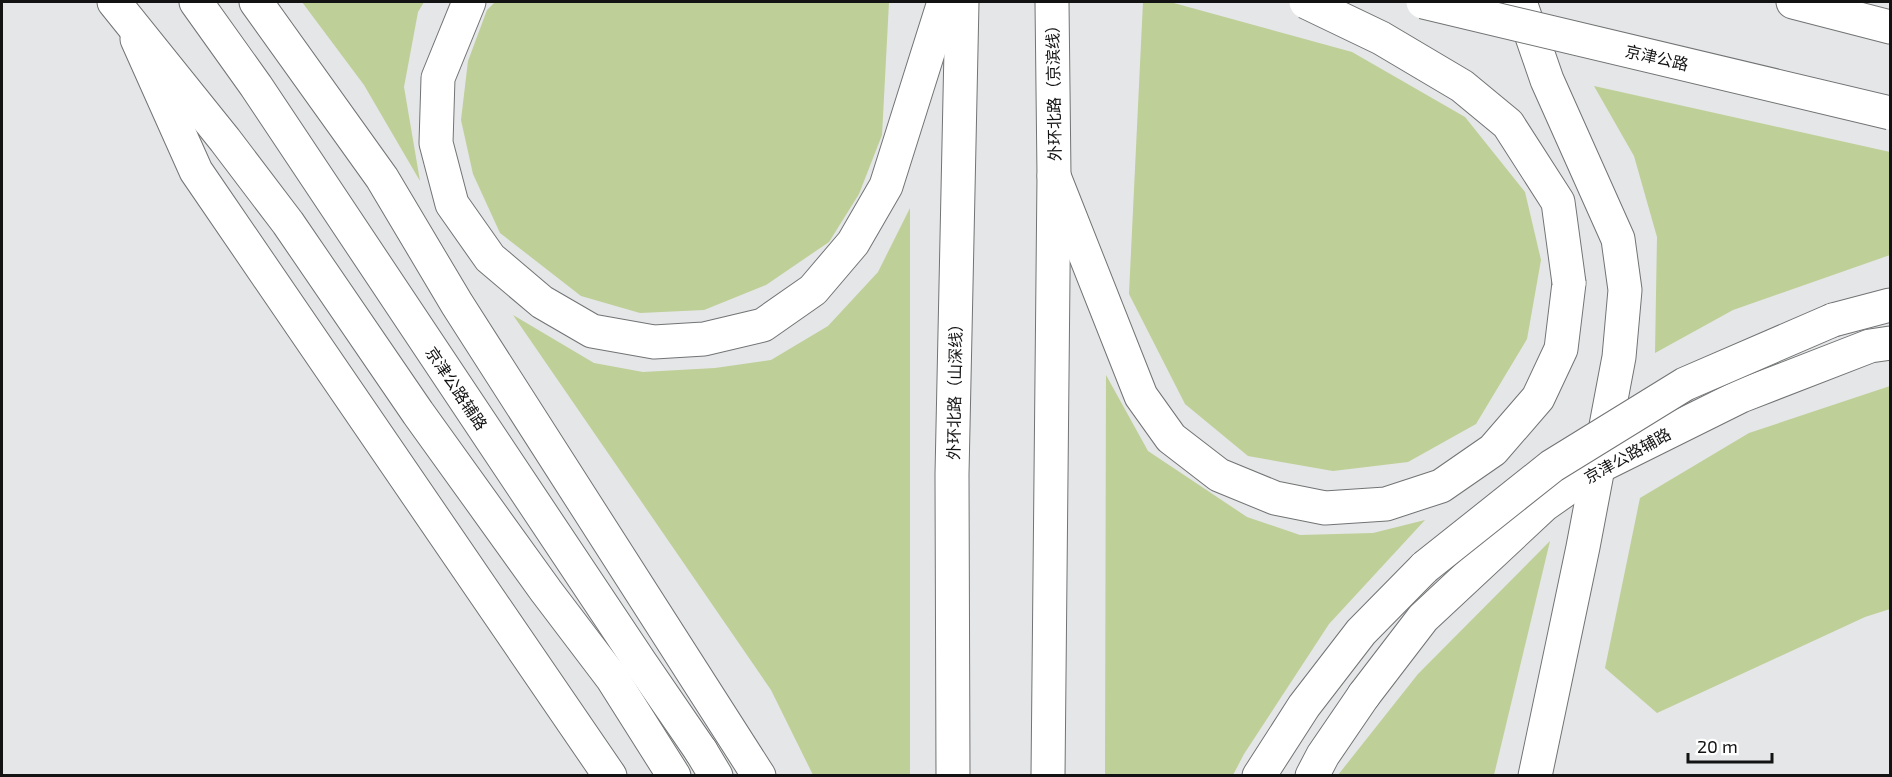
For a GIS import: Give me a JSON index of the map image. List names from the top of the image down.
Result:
{
  "streets": {
    "main road": [
      "京津公路",
      "外环北路（京滨线）",
      "京津公路辅路",
      "外环北路（山深线）"
    ]
  },
  "scale_bar": "20 m"
}
